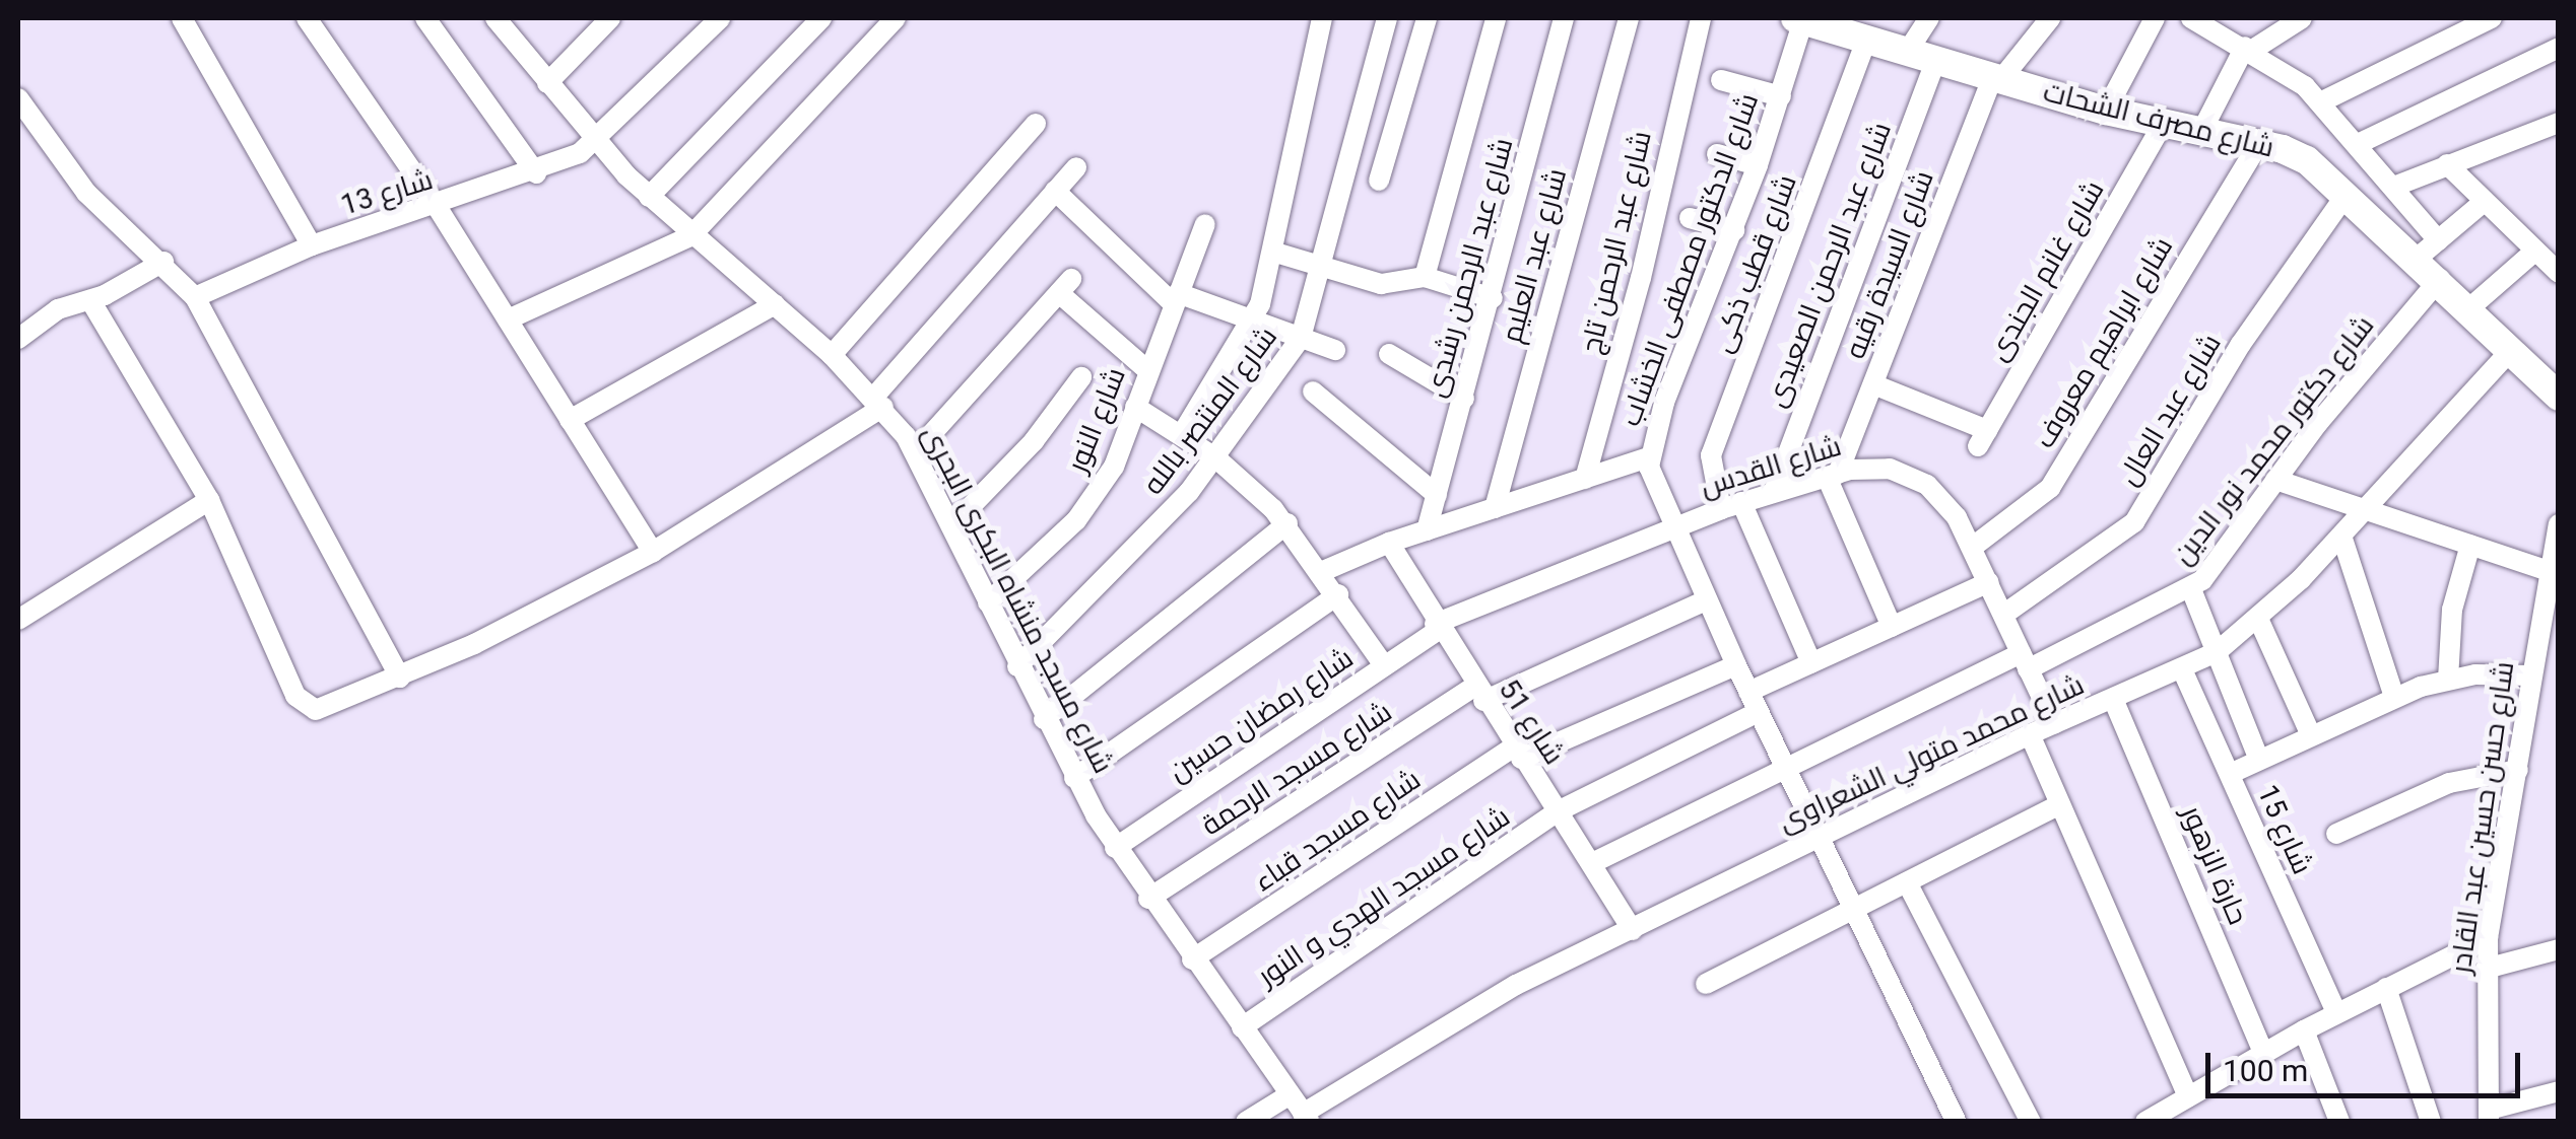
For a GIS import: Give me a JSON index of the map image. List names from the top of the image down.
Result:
{
  "streets": {
    "street": [
      "شارع مصرف الشحات",
      "شارع 13",
      "شارع عبد الرحمن تاج",
      "شارع عبد العليم",
      "شارع الدكتور مصطفى الخشاب",
      "شارع قطب ذكى",
      "شارع عبد الرحمن الصعيدى",
      "شارع السيدة رقيه",
      "شارع عبد الرحمن رشدى",
      "شارع غانم الجندى",
      "شارع ابراهيم معروف",
      "شارع عبد العال",
      "شارع المنتصر بالله",
      "شارع النور",
      "شارع دكتور محمد نور الدين",
      "شارع القدس",
      "شارع مسجد منشاه البكرى البحرى",
      "شارع رمضان حسين",
      "شارع 51",
      "شارع محمد متولي الشعراوى",
      "شارع مسجد الرحمة",
      "شارع حسن حسين عبد القادر",
      "شارع 15",
      "شارع مسجد قباء",
      "حارة الزهور",
      "شارع مسجد الهدي و النور"
    ]
  },
  "crossings": [
    ["شارع مصرف الشحات", "شارع الدكتور مصطفى الخشاب"],
    ["شارع مصرف الشحات", "شارع قطب ذكى"],
    ["شارع مصرف الشحات", "شارع عبد الرحمن الصعيدى"],
    ["شارع مصرف الشحات", "شارع السيدة رقيه"],
    ["شارع مصرف الشحات", "شارع غانم الجندى"],
    ["شارع مصرف الشحات", "شارع ابراهيم معروف"],
    ["شارع مصرف الشحات", "شارع عبد العال"],
    ["شارع مصرف الشحات", "شارع دكتور محمد نور الدين"],
    ["شارع مصرف الشحات", "شارع محمد متولي الشعراوى"],
    ["شارع 13", "شارع مسجد منشاه البكرى البحرى"],
    ["شارع الدكتور مصطفى الخشاب", "شارع دكتور محمد نور الدين"],
    ["شارع الدكتور مصطفى الخشاب", "شارع القدس"],
    ["شارع الدكتور مصطفى الخشاب", "شارع محمد متولي الشعراوى"],
    ["شارع الدكتور مصطفى الخشاب", "شارع مسجد الرحمة"],
    ["شارع الدكتور مصطفى الخشاب", "شارع مسجد قباء"],
    ["شارع الدكتور مصطفى الخشاب", "شارع مسجد الهدي و النور"],
    ["شارع قطب ذكى", "شارع القدس"],
    ["شارع قطب ذكى", "شارع مسجد الهدي و النور"],
    ["شارع عبد الرحمن الصعيدى", "شارع القدس"],
    ["شارع السيدة رقيه", "شارع غانم الجندى"],
    ["شارع السيدة رقيه", "شارع القدس"],
    ["شارع ابراهيم معروف", "شارع القدس"],
    ["شارع عبد العال", "شارع القدس"],
    ["شارع المنتصر بالله", "شارع مسجد منشاه البكرى البحرى"],
    ["شارع النور", "شارع مسجد منشاه البكرى البحرى"],
    ["شارع دكتور محمد نور الدين", "شارع القدس"],
    ["شارع دكتور محمد نور الدين", "شارع 51"],
    ["شارع القدس", "شارع رمضان حسين"],
    ["شارع القدس", "شارع 51"],
    ["شارع القدس", "شارع محمد متولي الشعراوى"],
    ["شارع القدس", "شارع مسجد الهدي و النور"],
    ["شارع مسجد منشاه البكرى البحرى", "شارع رمضان حسين"],
    ["شارع مسجد منشاه البكرى البحرى", "شارع محمد متولي الشعراوى"],
    ["شارع مسجد منشاه البكرى البحرى", "شارع مسجد الرحمة"],
    ["شارع مسجد منشاه البكرى البحرى", "شارع مسجد قباء"],
    ["شارع مسجد منشاه البكرى البحرى", "شارع مسجد الهدي و النور"],
    ["شارع رمضان حسين", "شارع 51"],
    ["شارع 51", "شارع محمد متولي الشعراوى"],
    ["شارع 51", "شارع مسجد الرحمة"],
    ["شارع 51", "شارع مسجد قباء"],
    ["شارع 51", "شارع مسجد الهدي و النور"],
    ["شارع محمد متولي الشعراوى", "شارع 15"],
    ["شارع محمد متولي الشعراوى", "حارة الزهور"]
  ],
  "scale_bar": "100 m"
}
